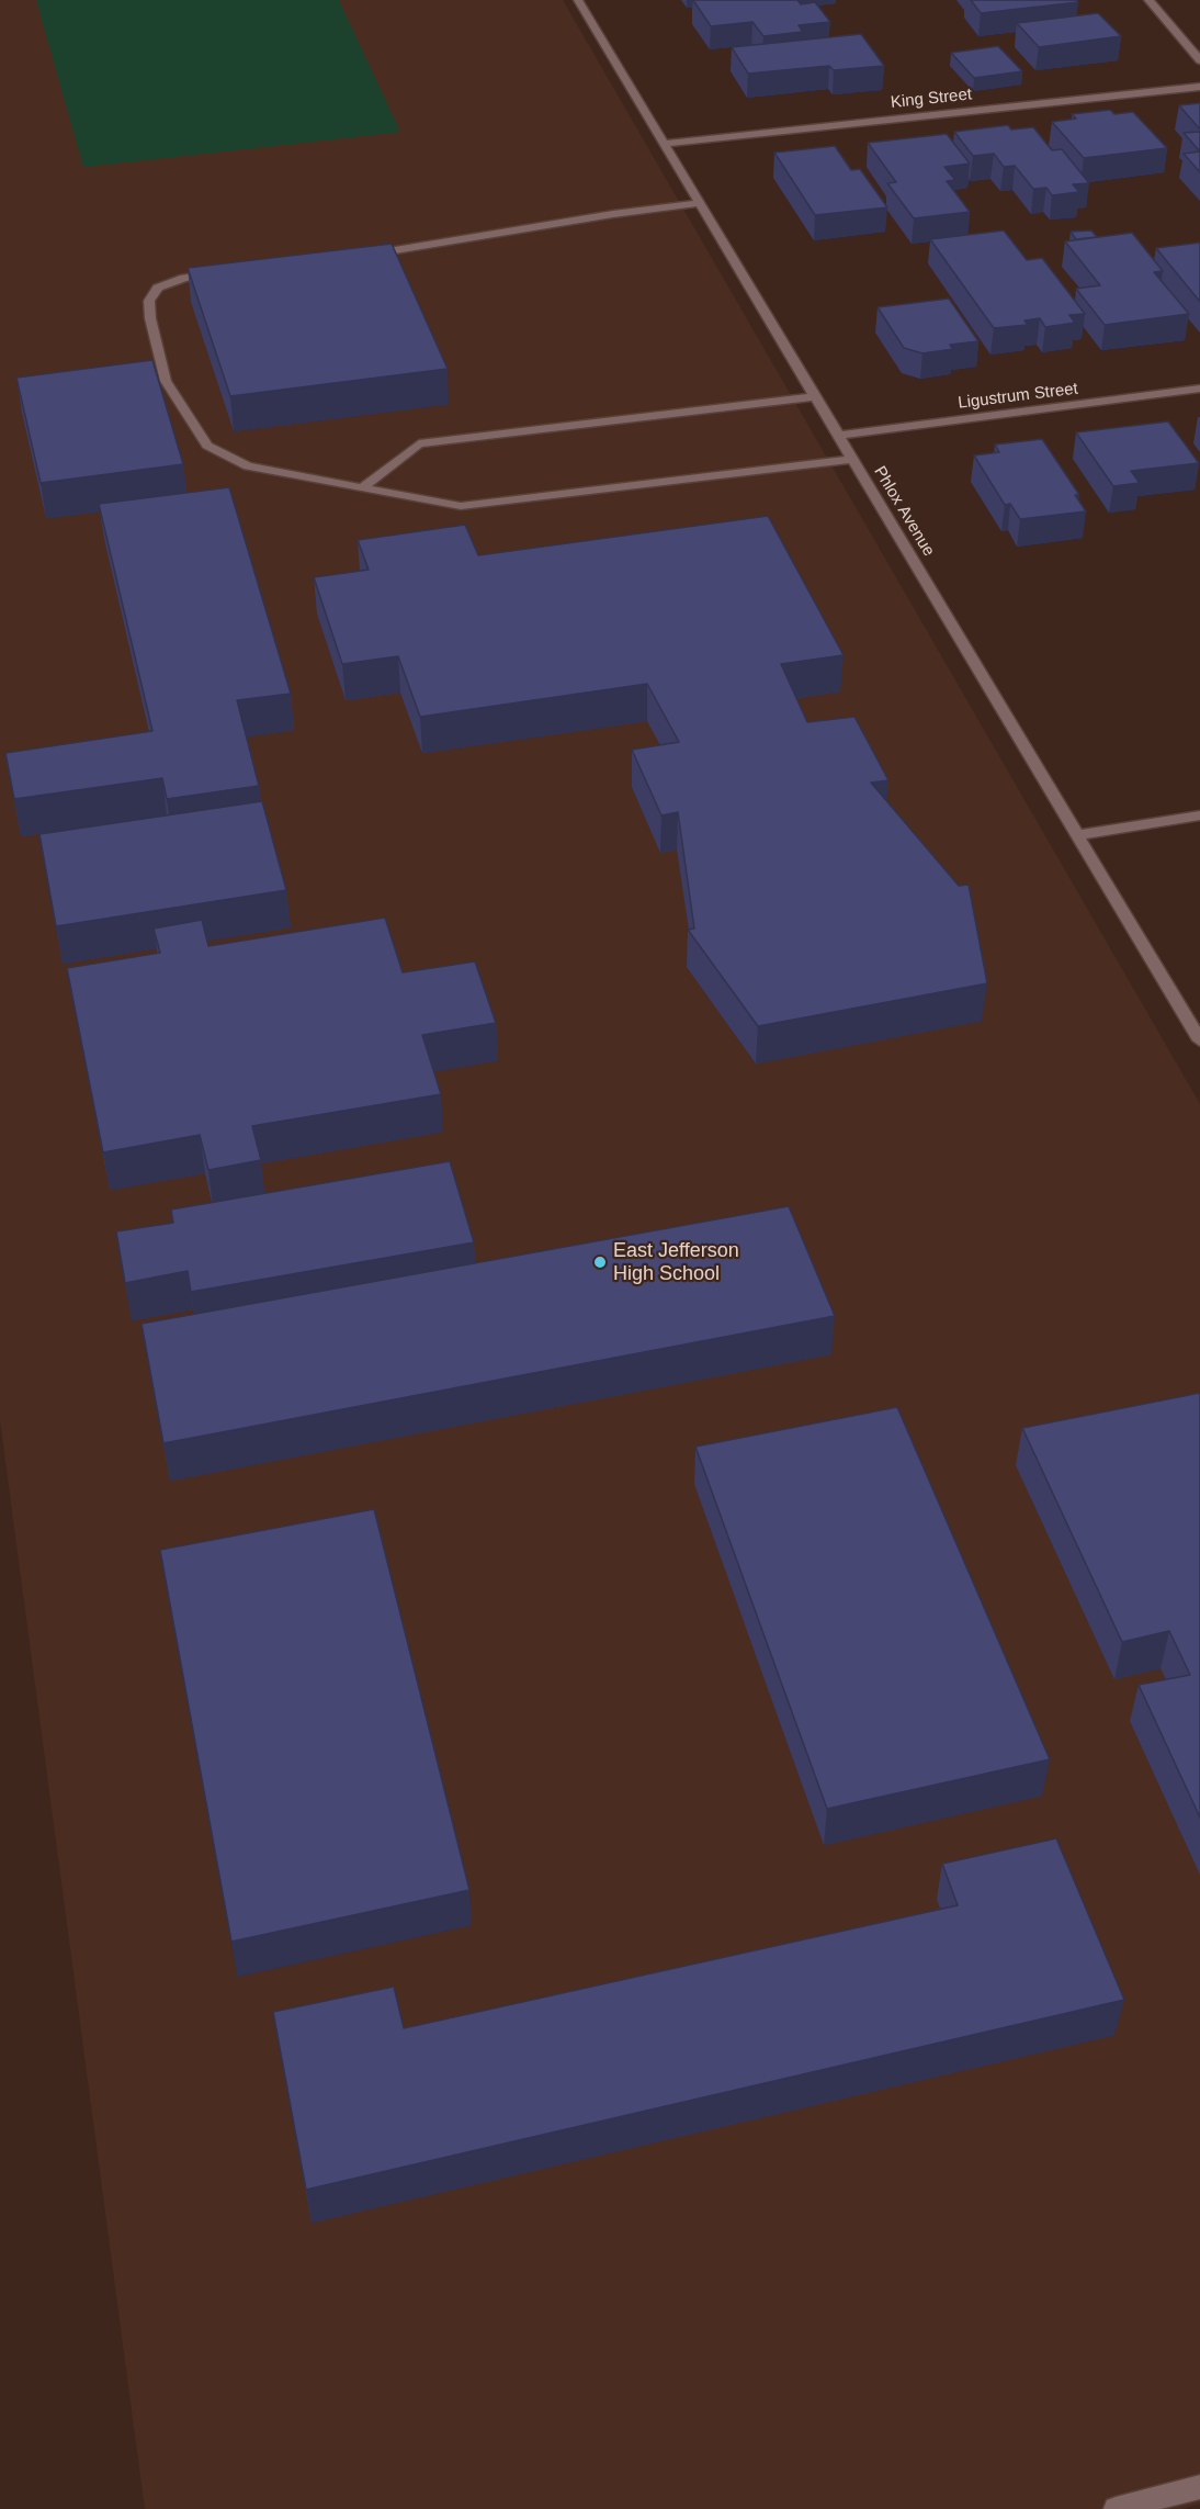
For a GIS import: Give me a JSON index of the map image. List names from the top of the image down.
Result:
{
  "streets": {
    "street": ["King Street", "Ligustrum Street", "Phlox Avenue"]
  },
  "crossings": [
    ["King Street", "Phlox Avenue"],
    ["Ligustrum Street", "Phlox Avenue"]
  ],
  "places": ["East Jefferson High School"]
}
